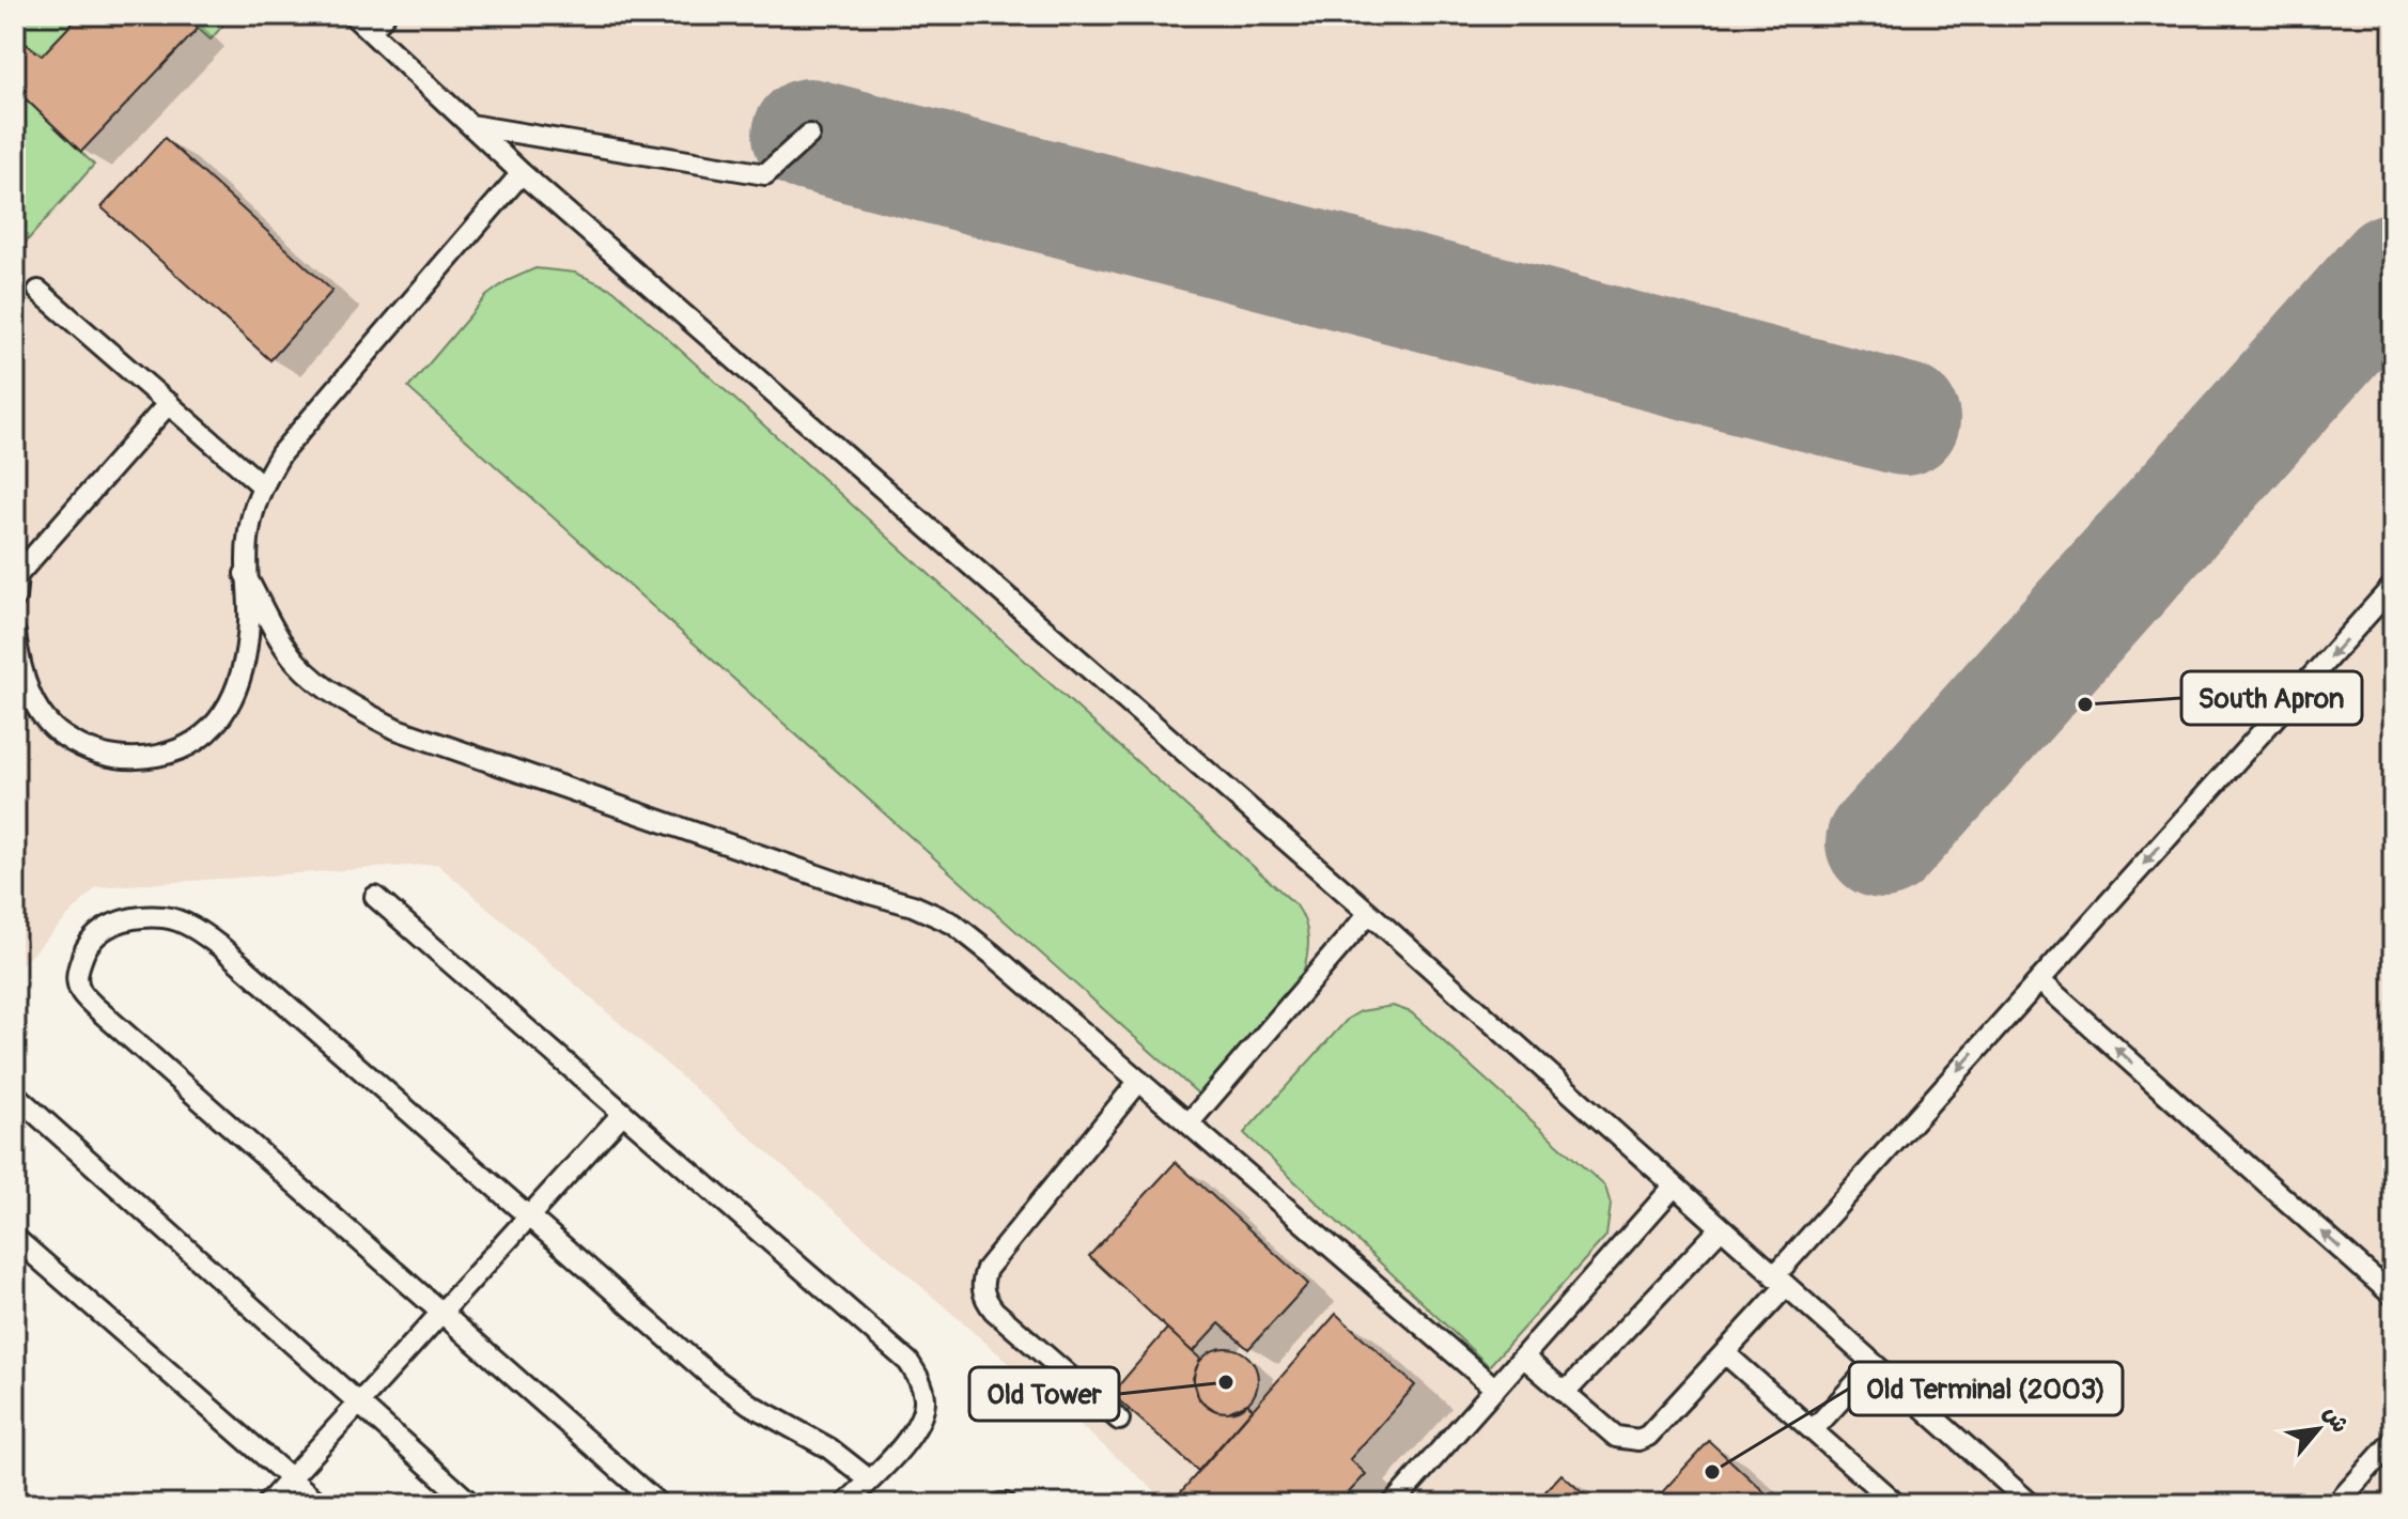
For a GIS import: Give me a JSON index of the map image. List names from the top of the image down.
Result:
{
  "places": ["South Apron", "Old Tower", "Old Terminal (2003)"],
  "north": "top right"
}
